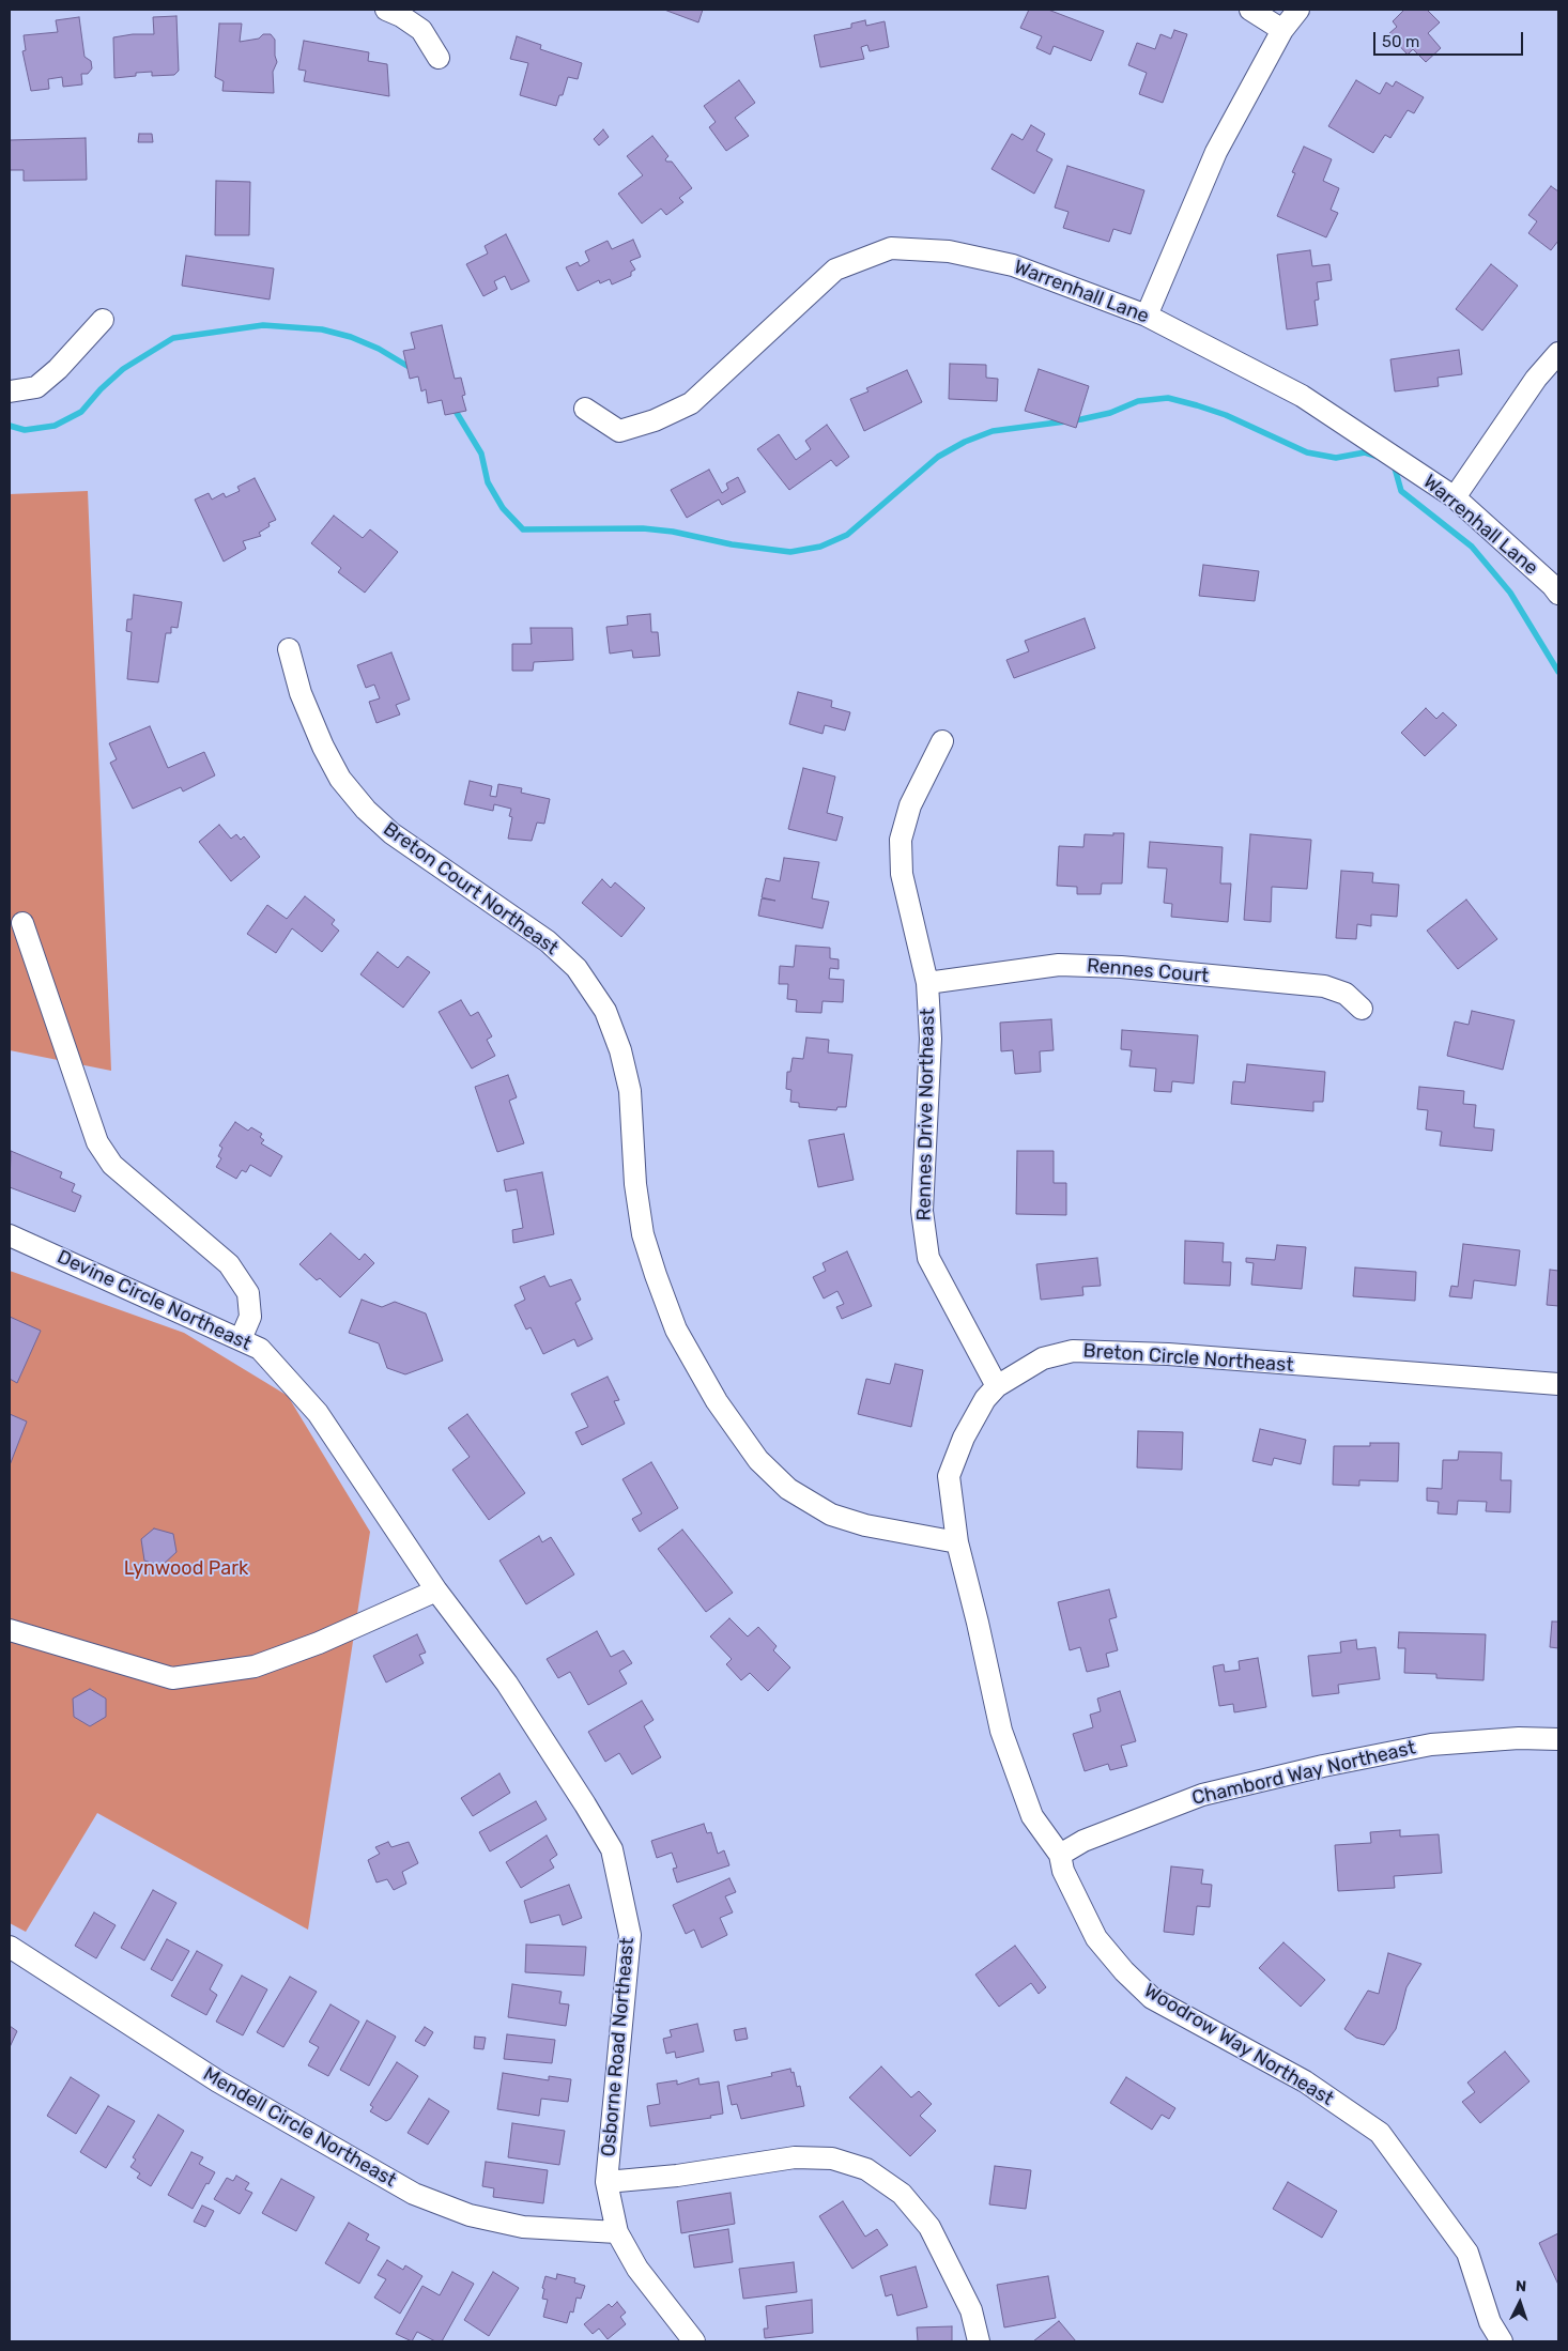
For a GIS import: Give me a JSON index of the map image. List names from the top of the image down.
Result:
{
  "streets": {
    "street": [
      "Warrenhall Lane",
      "Breton Court Northeast",
      "Rennes Court",
      "Rennes Drive Northeast",
      "Devine Circle Northeast",
      "Breton Circle Northeast",
      "Chambord Way Northeast",
      "Woodrow Way Northeast",
      "Osborne Road Northeast",
      "Mendell Circle Northeast"
    ]
  },
  "crossings": [
    ["Breton Court Northeast", "Breton Circle Northeast"],
    ["Breton Court Northeast", "Woodrow Way Northeast"],
    ["Rennes Court", "Rennes Drive Northeast"],
    ["Rennes Drive Northeast", "Breton Circle Northeast"],
    ["Devine Circle Northeast", "Osborne Road Northeast"],
    ["Breton Circle Northeast", "Woodrow Way Northeast"],
    ["Chambord Way Northeast", "Woodrow Way Northeast"],
    ["Osborne Road Northeast", "Mendell Circle Northeast"]
  ],
  "parks": ["Lynwood Park"],
  "scale_bar": "50 m",
  "north": "top"
}
